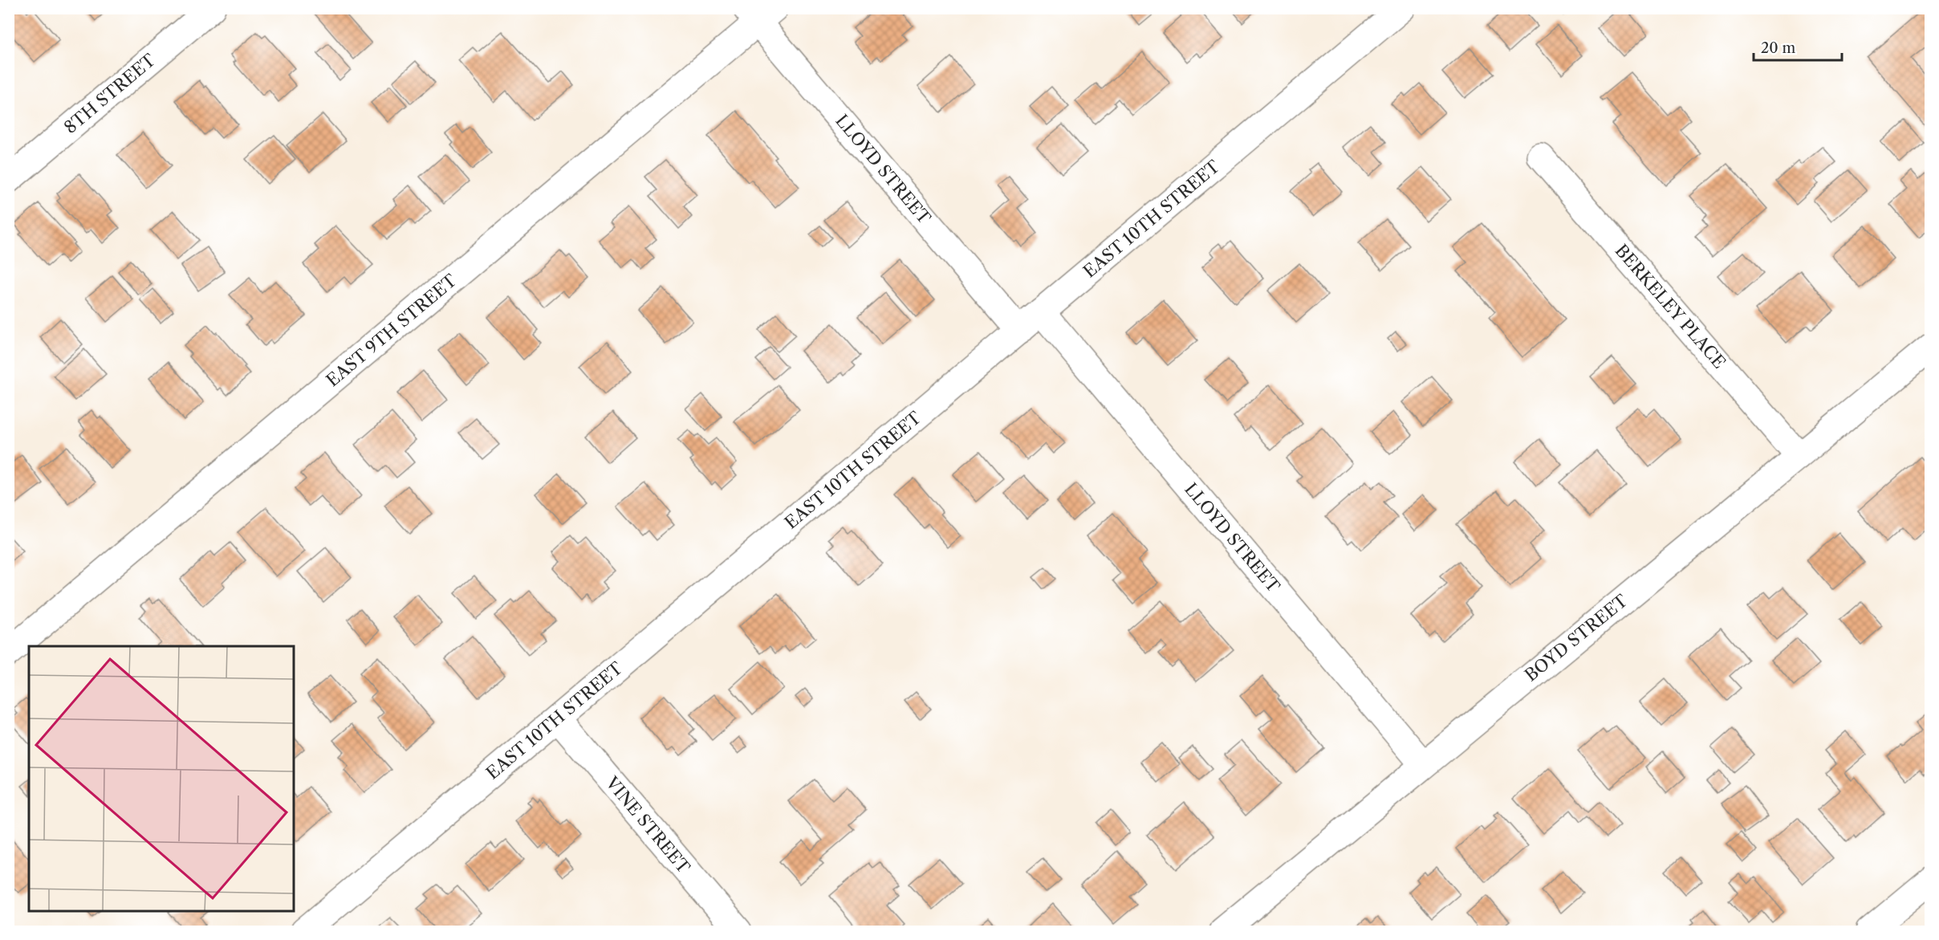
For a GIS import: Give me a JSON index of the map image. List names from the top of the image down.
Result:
{
  "streets": {
    "street": [
      "8TH STREET",
      "LLOYD STREET",
      "EAST 10TH STREET",
      "BERKELEY PLACE",
      "EAST 9TH STREET",
      "BOYD STREET",
      "VINE STREET"
    ]
  },
  "crossings": [
    ["LLOYD STREET", "EAST 10TH STREET"],
    ["LLOYD STREET", "EAST 9TH STREET"],
    ["LLOYD STREET", "BOYD STREET"],
    ["EAST 10TH STREET", "VINE STREET"],
    ["BERKELEY PLACE", "BOYD STREET"]
  ],
  "scale_bar": "20 m"
}
